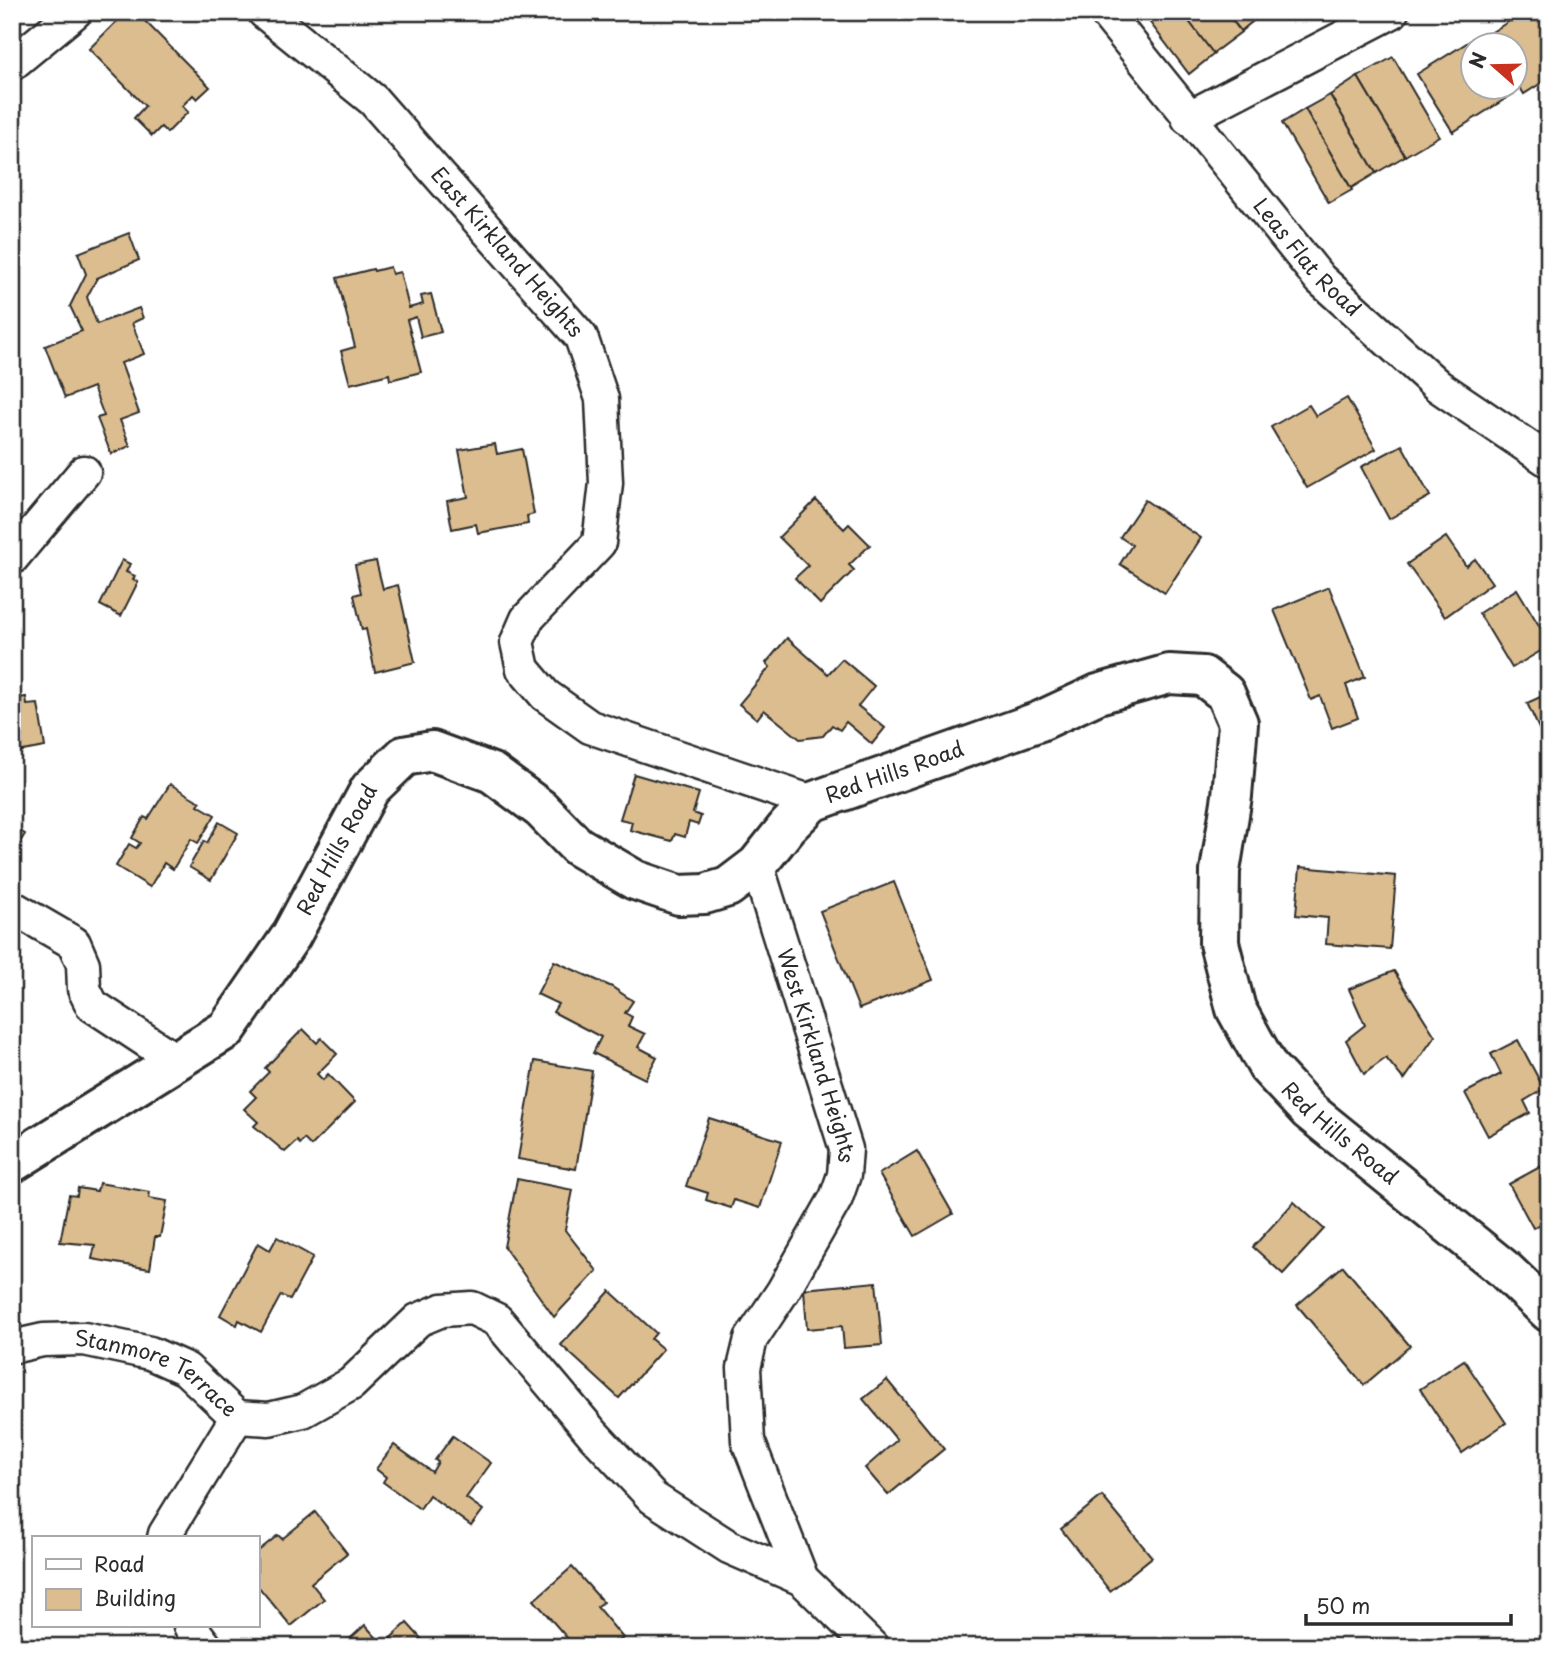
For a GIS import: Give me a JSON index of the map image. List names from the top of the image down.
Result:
{
  "streets": {
    "main road": ["Red Hills Road"],
    "street": [
      "East Kirkland Heights",
      "Leas Flat Road",
      "West Kirkland Heights",
      "Stanmore Terrace"
    ]
  },
  "crossings": [
    ["East Kirkland Heights", "Red Hills Road"],
    ["Red Hills Road", "West Kirkland Heights"]
  ],
  "legend": ["Road", "Building"],
  "scale_bar": "50 m",
  "north": "left"
}
